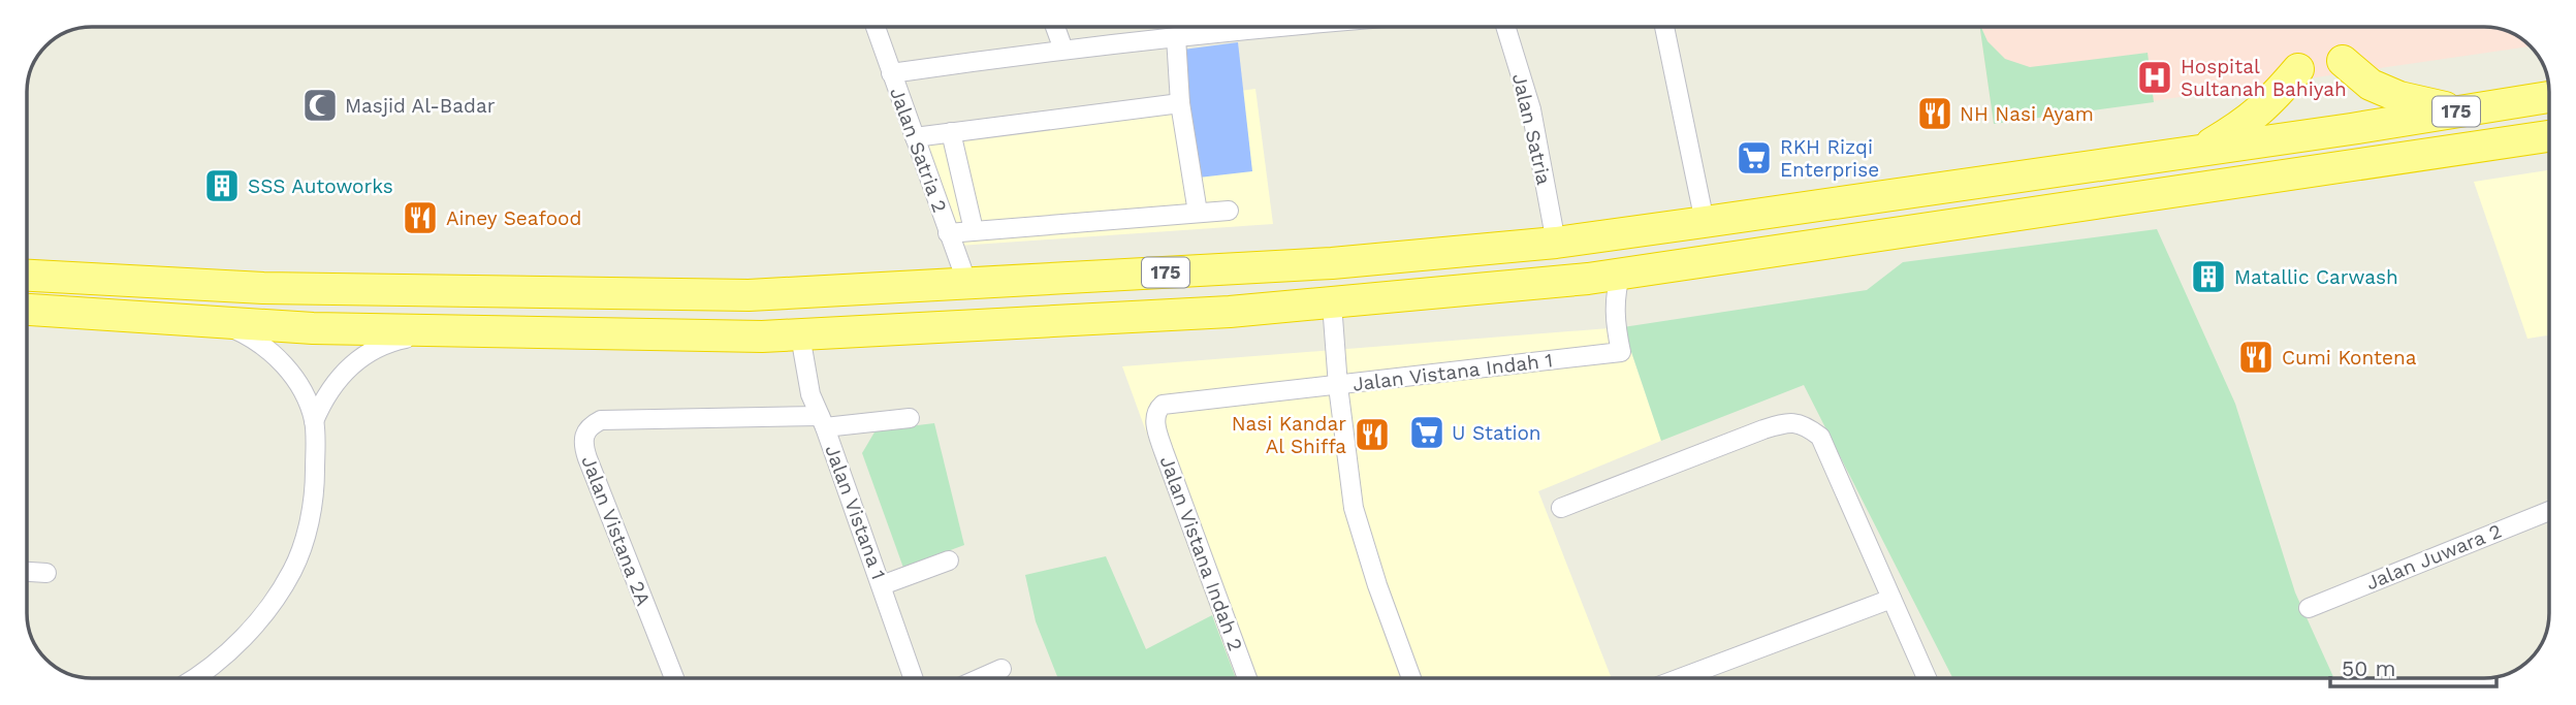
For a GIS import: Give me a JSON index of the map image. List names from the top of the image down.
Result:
{
  "streets": {
    "highway": ["175"],
    "street": [
      "Jalan Satria",
      "Jalan Satria 2",
      "Jalan Vistana Indah 1",
      "Jalan Vistana 1",
      "Jalan Vistana 2A",
      "Jalan Vistana Indah 2",
      "Jalan Juwara 2"
    ]
  },
  "crossings": [
    ["175", "Jalan Satria"],
    ["175", "Jalan Satria 2"],
    ["175", "Jalan Vistana Indah 1"],
    ["175", "Jalan Vistana 1"],
    ["Jalan Vistana Indah 1", "Jalan Vistana Indah 2"],
    ["Jalan Vistana 1", "Jalan Vistana 2A"]
  ],
  "places": {
    "hospital": ["Hospital Sultanah Bahiyah"],
    "mosque": ["Masjid Al-Badar"],
    "restaurant": [
      "NH Nasi Ayam",
      "Ainey Seafood",
      "Cumi Kontena",
      "Nasi Kandar Al Shiffa"
    ],
    "supermarket": ["RKH Rizqi Enterprise", "U Station"],
    "building": ["SSS Autoworks", "Matallic Carwash"]
  },
  "scale_bar": "50 m"
}
